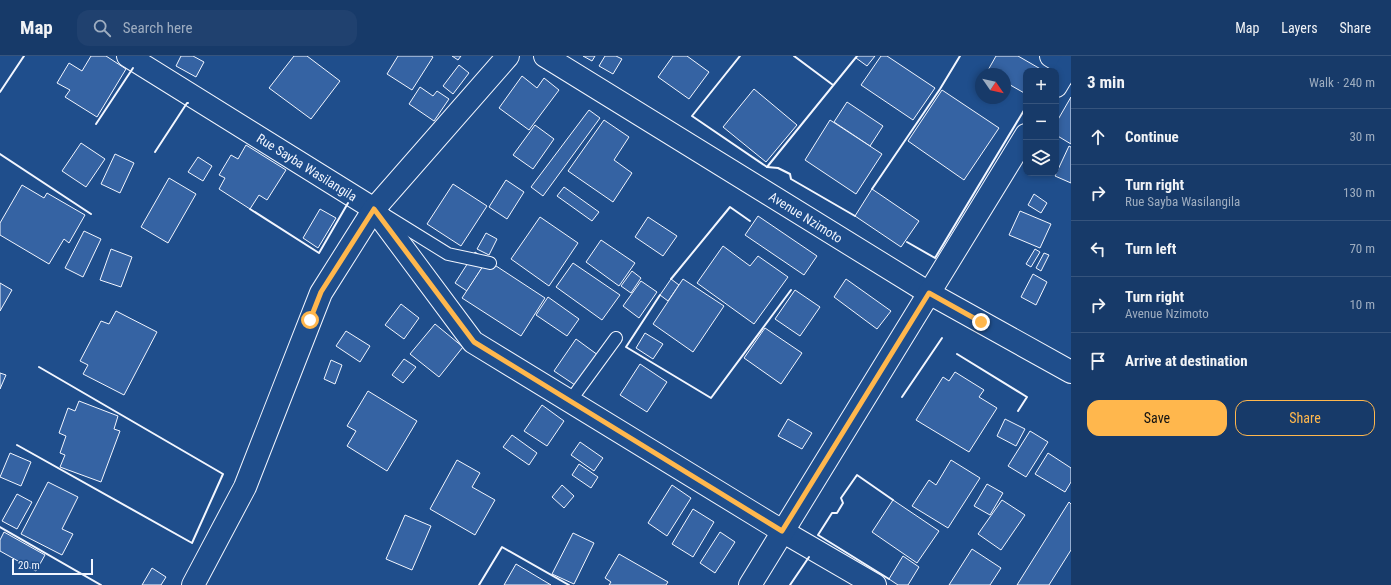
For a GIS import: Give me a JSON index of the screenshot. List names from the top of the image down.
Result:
{
  "streets": {
    "street": ["Rue Sayba Wasilangila", "Avenue Nzimoto"]
  },
  "scale_bar": "20 m",
  "north": "bottom right",
  "page": {
    "header": "Map",
    "search": "Search here",
    "nav": ["Map", "Layers", "Share"],
    "heading": ["3 min", "Walk · 240 m"],
    "map_buttons": ["+", "−"],
    "list": [
      ["Continue", "30 m"],
      ["Turn right", "Rue Sayba Wasilangila", "130 m"],
      ["Turn left", "70 m"],
      ["Turn right", "Avenue Nzimoto", "10 m"],
      "Arrive at destination"
    ],
    "buttons": ["Save", "Share"],
    "scale": "20 m"
  }
}
